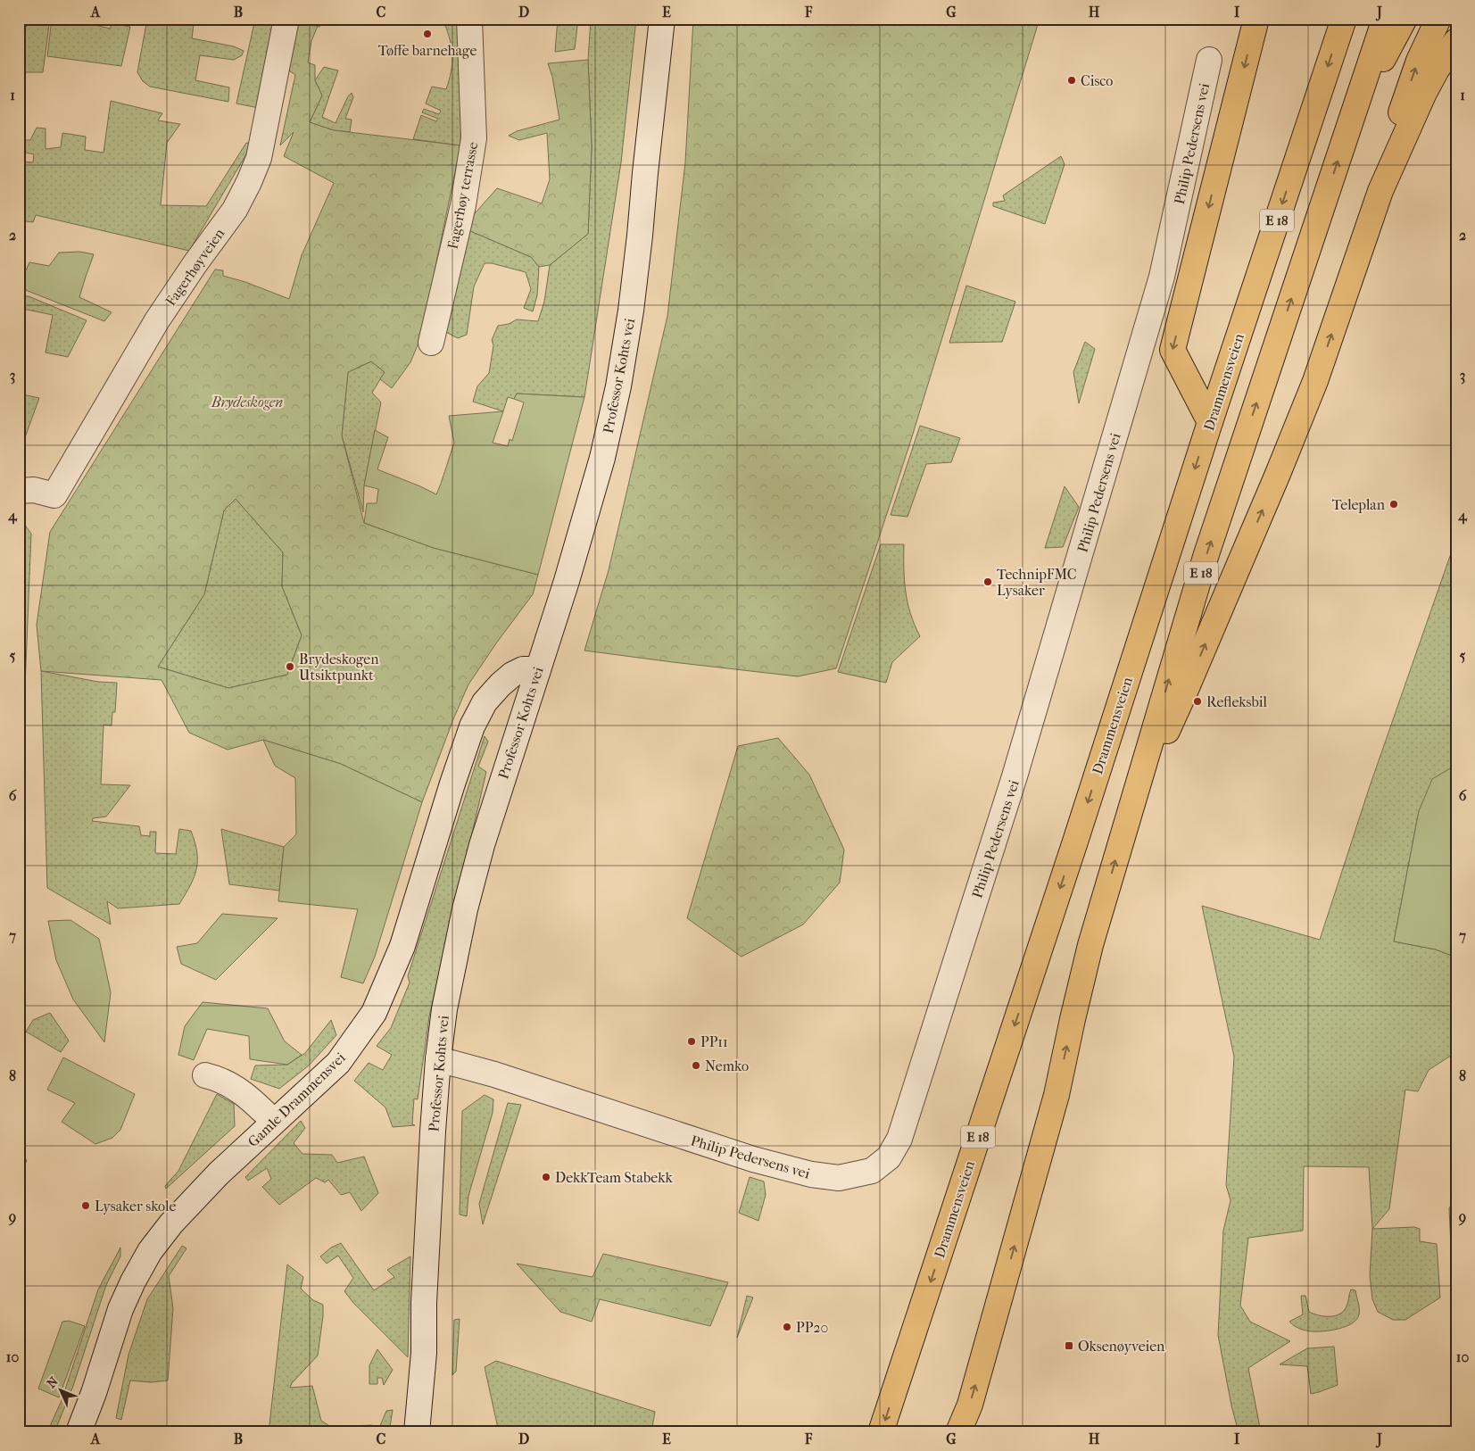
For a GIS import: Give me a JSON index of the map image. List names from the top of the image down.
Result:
{
  "streets": {
    "highway": ["E 18", "Drammensveien"],
    "street": [
      "Philip Pedersens vei",
      "Fagerhøy terrasse",
      "Fagerhøyveien",
      "Professor Kohts vei",
      "Gamle Drammensvei"
    ]
  },
  "crossings": [
    ["Philip Pedersens vei", "Professor Kohts vei"],
    ["Professor Kohts vei", "Gamle Drammensvei"]
  ],
  "parks": ["Brydeskogen"],
  "places": {
    "other": [
      "Tøffe barnehage",
      "Cisco",
      "Teleplan",
      "TechnipFMC Lysaker",
      "Brydeskogen Utsiktpunkt",
      "Refleksbil",
      "PP11",
      "Nemko",
      "DekkTeam Stabekk",
      "Lysaker skole",
      "PP20"
    ],
    "transit": ["Oksenøyveien"]
  },
  "north": "top left",
  "grid": {
    "columns": [
      "A",
      "B",
      "C",
      "D",
      "E",
      "F",
      "G",
      "H",
      "I",
      "J"
    ],
    "rows": [
      "1",
      "2",
      "3",
      "4",
      "5",
      "6",
      "7",
      "8",
      "9",
      "10"
    ]
  }
}
